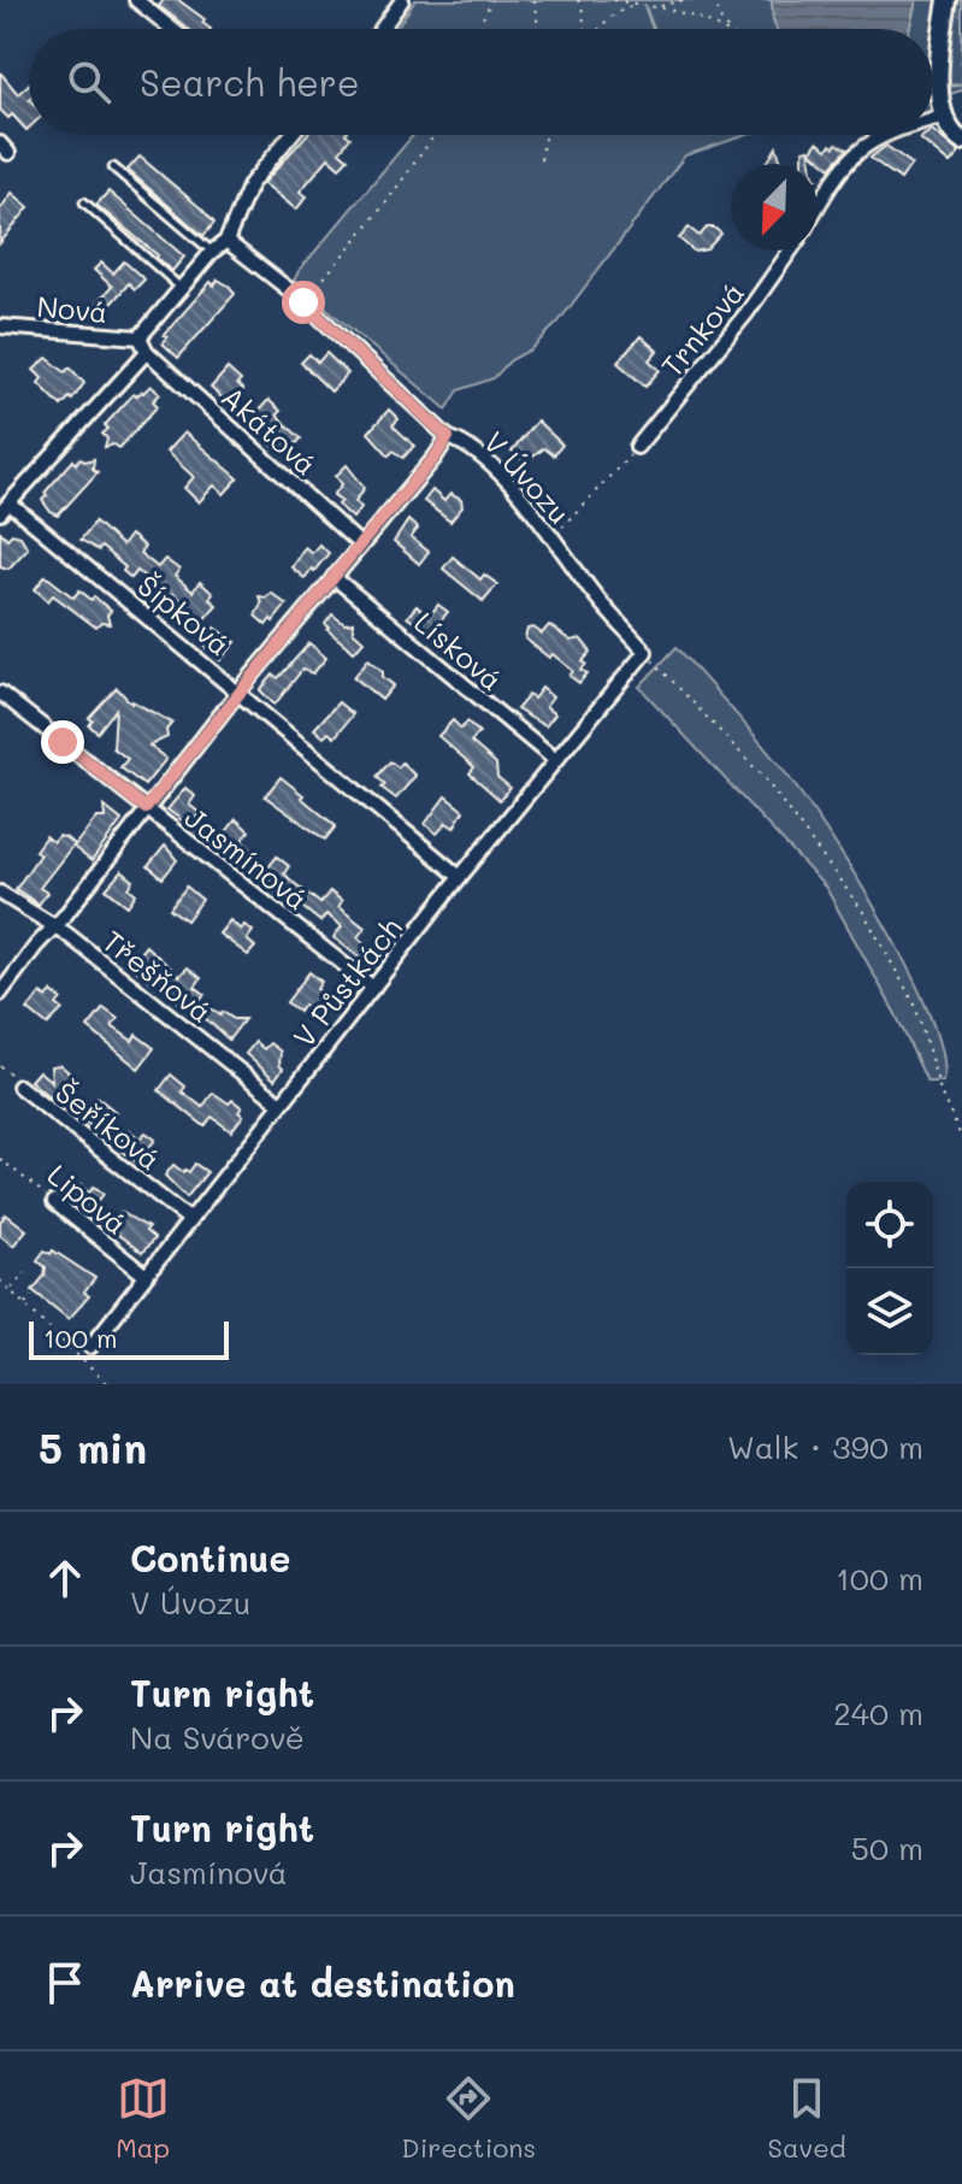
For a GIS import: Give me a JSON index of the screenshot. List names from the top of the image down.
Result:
{
  "streets": {
    "street": [
      "Nová",
      "Trnková",
      "Akátová",
      "V Úvozu",
      "Šípková",
      "Lísková",
      "Jasmínová",
      "Třešňová",
      "V Půstkách",
      "Šeříková",
      "Lipová"
    ]
  },
  "crossings": [
    ["V Úvozu", "V Půstkách"],
    ["Šípková", "V Půstkách"],
    ["Lísková", "V Půstkách"],
    ["Jasmínová", "V Půstkách"],
    ["Třešňová", "V Půstkách"],
    ["V Půstkách", "Šeříková"],
    ["V Půstkách", "Lipová"]
  ],
  "scale_bar": "100 m",
  "north": "bottom left",
  "page": {
    "search": "Search here",
    "scale": "100 m",
    "heading": ["5 min", "Walk · 390 m"],
    "list": [
      ["Continue", "V Úvozu", "100 m"],
      ["Turn right", "Na Svárově", "240 m"],
      ["Turn right", "Jasmínová", "50 m"],
      "Arrive at destination"
    ],
    "nav": ["Map", "Directions", "Saved"]
  }
}
